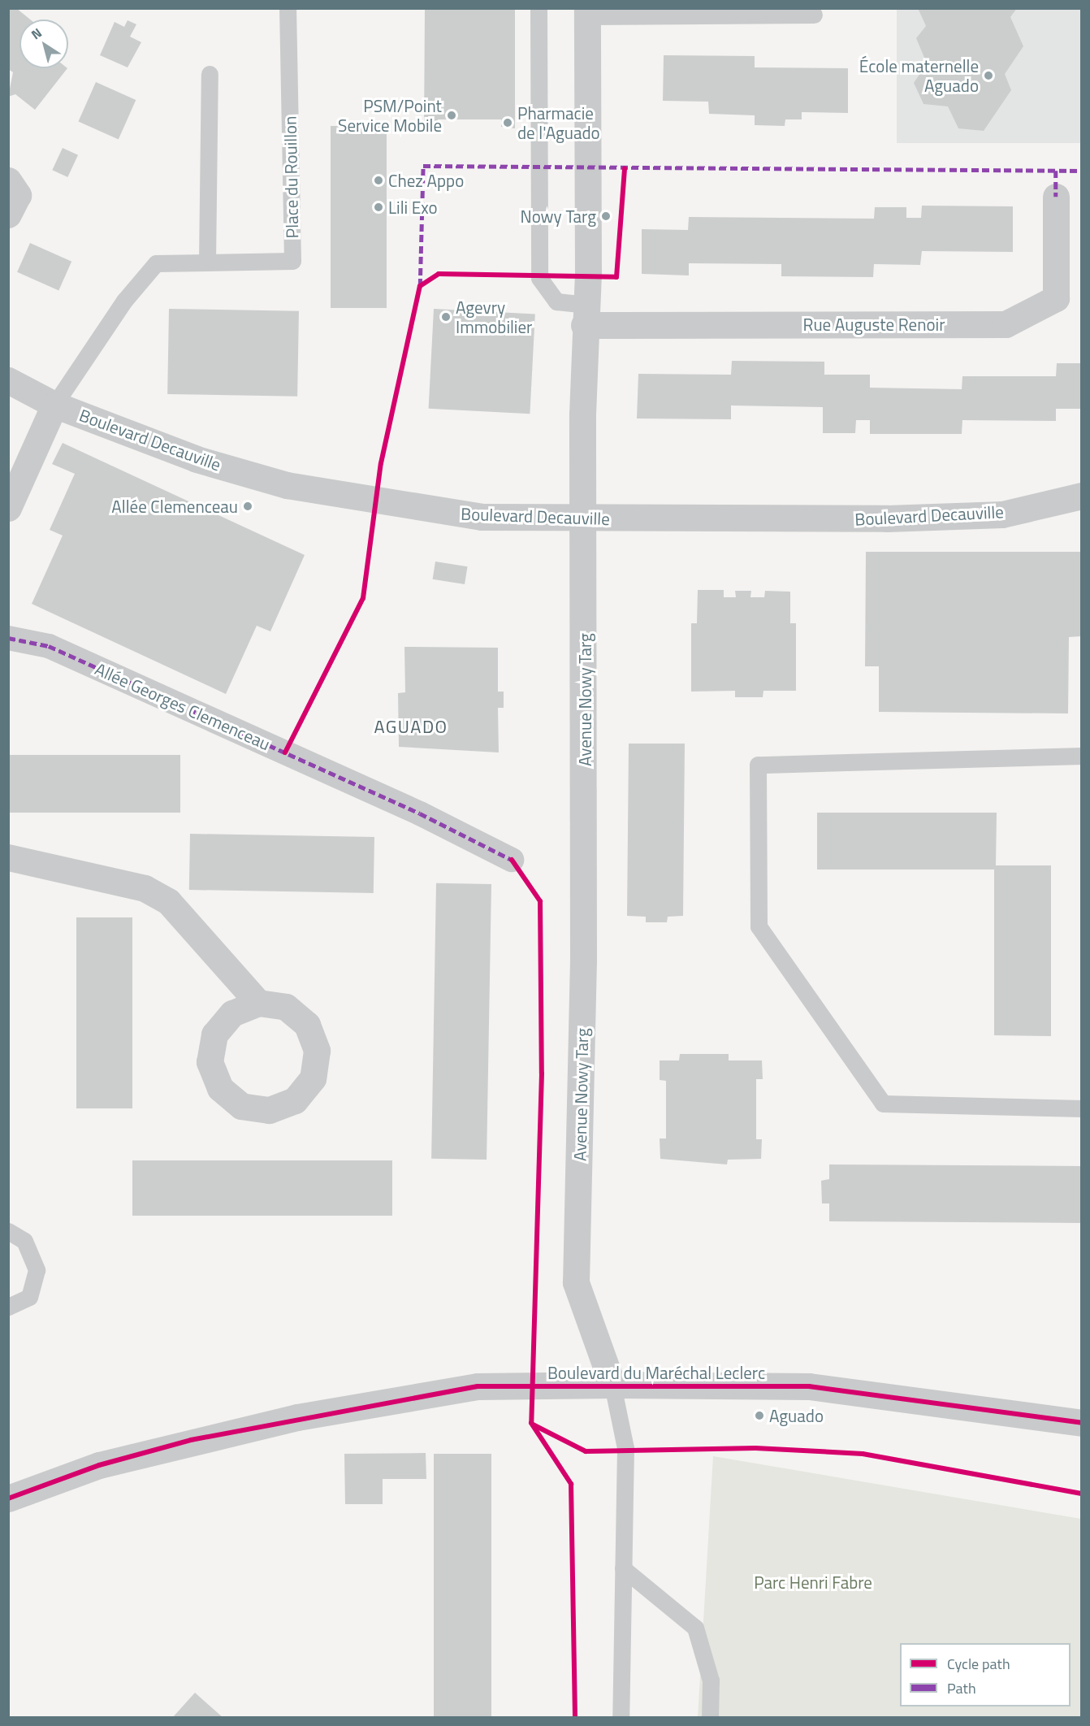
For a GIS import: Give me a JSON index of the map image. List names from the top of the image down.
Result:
{
  "streets": {
    "street": [
      "Rue Auguste Renoir",
      "Boulevard Decauville",
      "Avenue Nowy Targ",
      "Allée Georges Clemenceau",
      "Boulevard du Maréchal Leclerc"
    ],
    "lane": ["Place du Rouillon"]
  },
  "crossings": [
    ["Place du Rouillon", "Boulevard Decauville"],
    ["Rue Auguste Renoir", "Avenue Nowy Targ"],
    ["Boulevard Decauville", "Avenue Nowy Targ"],
    ["Avenue Nowy Targ", "Boulevard du Maréchal Leclerc"]
  ],
  "districts": ["AGUADO"],
  "parks": ["Parc Henri Fabre"],
  "places": [
    "École maternelle Aguado",
    "PSM/Point Service Mobile",
    "Pharmacie de l'Aguado",
    "Chez Appo",
    "Lili Exo",
    "Nowy Targ",
    "Agevry Immobilier",
    "Allée Clemenceau",
    "Aguado"
  ],
  "legend": ["Cycle path", "Path"],
  "north": "top left"
}
